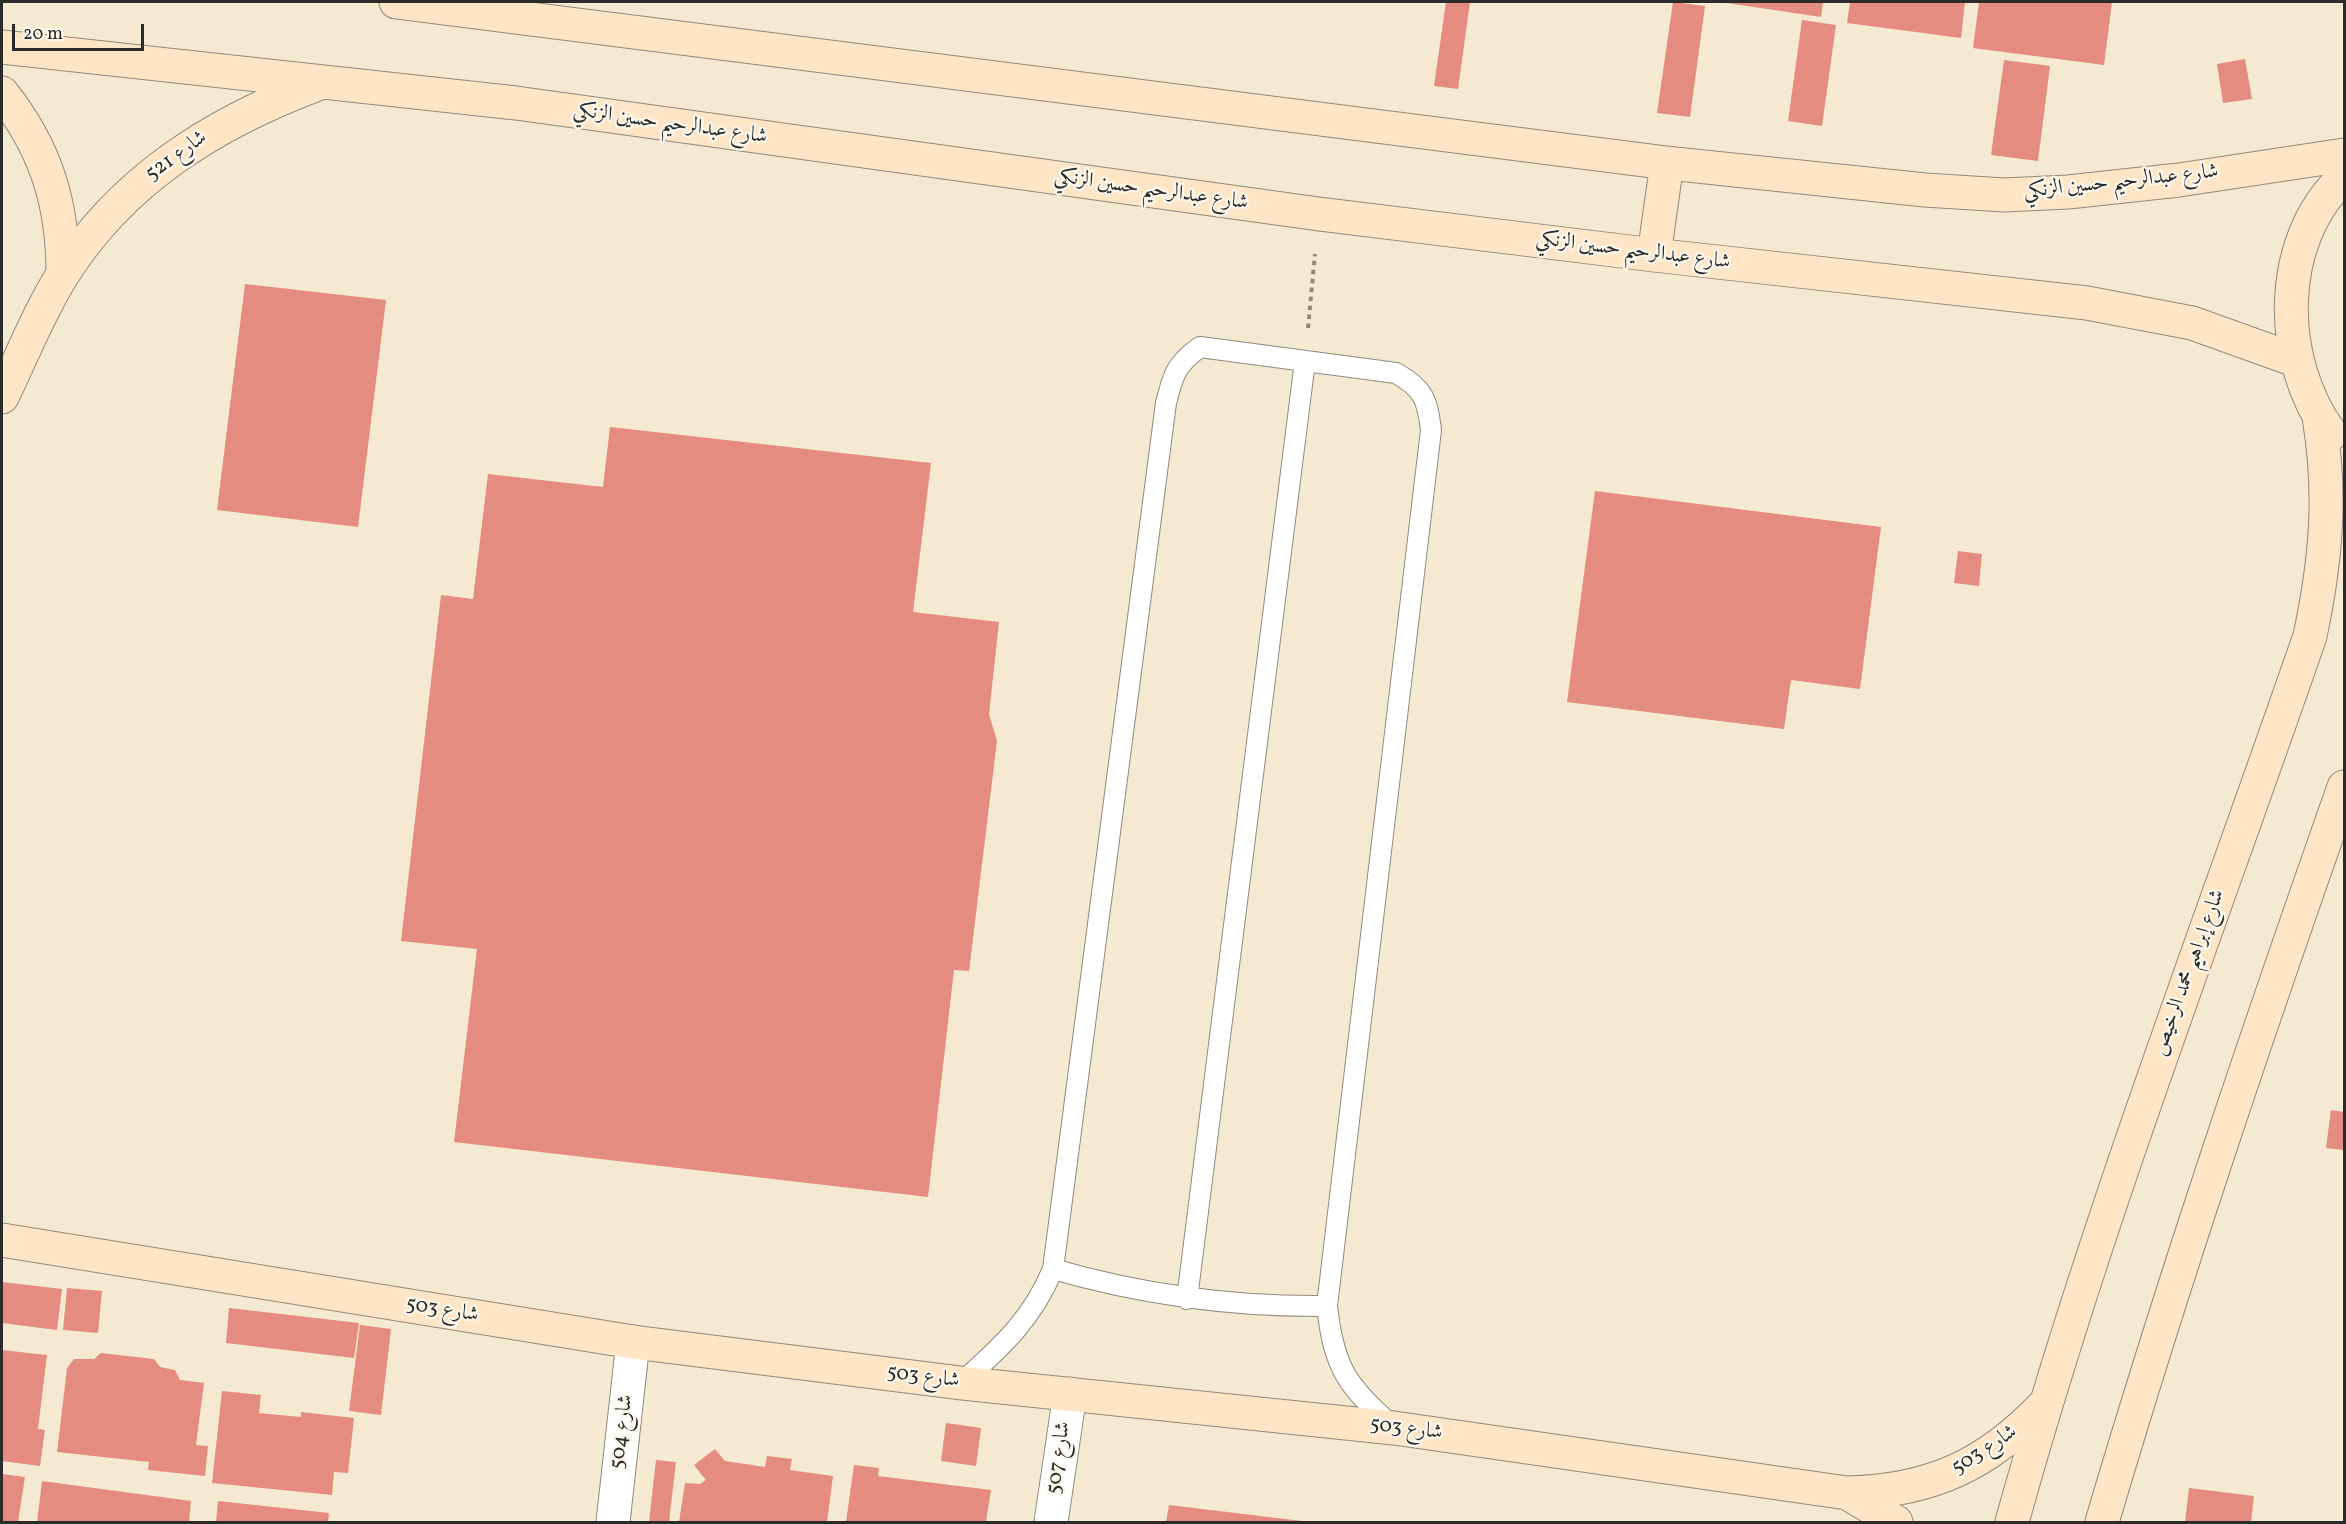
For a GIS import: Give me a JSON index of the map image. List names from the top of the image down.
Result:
{
  "streets": {
    "street": [
      "شارع عبدالرحيم حسين الزنكي",
      "شارع 521",
      "شارع إبراهيم محمد الرخيص",
      "شارع 503",
      "شارع 504",
      "شارع 507"
    ]
  },
  "crossings": [
    ["شارع عبدالرحيم حسين الزنكي", "شارع 521"],
    ["شارع إبراهيم محمد الرخيص", "شارع 503"],
    ["شارع 503", "شارع 504"],
    ["شارع 503", "شارع 507"]
  ],
  "scale_bar": "20 m"
}
